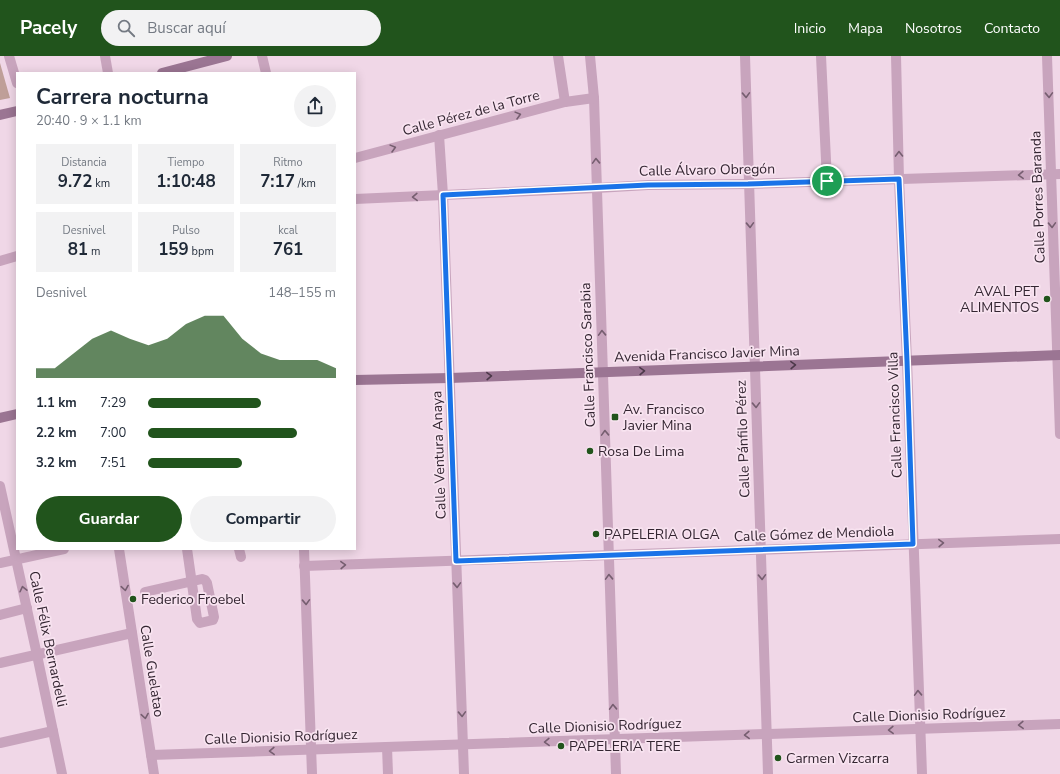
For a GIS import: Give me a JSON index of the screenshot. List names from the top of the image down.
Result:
{
  "streets": {
    "main road": ["Avenida Francisco Javier Mina"],
    "street": [
      "Calle Pérez de la Torre",
      "Calle Álvaro Obregón",
      "Calle Porres Baranda",
      "Calle Francisco Sarabia",
      "Calle Francisco Villa",
      "Calle Pánfilo Pérez",
      "Calle Ventura Anaya",
      "Calle Gómez de Mendiola",
      "Calle Félix Bernardelli",
      "Calle Guelatao",
      "Calle Dionisio Rodríguez"
    ]
  },
  "crossings": [
    ["Calle Pérez de la Torre", "Calle Francisco Sarabia"],
    ["Calle Pérez de la Torre", "Calle Ventura Anaya"],
    ["Calle Álvaro Obregón", "Calle Porres Baranda"],
    ["Calle Álvaro Obregón", "Calle Francisco Sarabia"],
    ["Calle Álvaro Obregón", "Calle Francisco Villa"],
    ["Calle Álvaro Obregón", "Calle Pánfilo Pérez"],
    ["Calle Álvaro Obregón", "Calle Ventura Anaya"],
    ["Calle Porres Baranda", "Avenida Francisco Javier Mina"],
    ["Avenida Francisco Javier Mina", "Calle Francisco Sarabia"],
    ["Avenida Francisco Javier Mina", "Calle Francisco Villa"],
    ["Avenida Francisco Javier Mina", "Calle Pánfilo Pérez"],
    ["Avenida Francisco Javier Mina", "Calle Ventura Anaya"],
    ["Calle Francisco Sarabia", "Calle Gómez de Mendiola"],
    ["Calle Francisco Sarabia", "Calle Dionisio Rodríguez"],
    ["Calle Francisco Villa", "Calle Gómez de Mendiola"],
    ["Calle Francisco Villa", "Calle Dionisio Rodríguez"],
    ["Calle Pánfilo Pérez", "Calle Gómez de Mendiola"],
    ["Calle Pánfilo Pérez", "Calle Dionisio Rodríguez"],
    ["Calle Ventura Anaya", "Calle Gómez de Mendiola"],
    ["Calle Ventura Anaya", "Calle Dionisio Rodríguez"],
    ["Calle Guelatao", "Calle Dionisio Rodríguez"]
  ],
  "one_way": [
    "Calle Pérez de la Torre",
    "Calle Porres Baranda",
    "Avenida Francisco Javier Mina",
    "Calle Francisco Sarabia",
    "Calle Pánfilo Pérez",
    "Calle Gómez de Mendiola",
    "Calle Guelatao",
    "Calle Dionisio Rodríguez"
  ],
  "places": {
    "other": [
      "AVAL PET ALIMENTOS",
      "Rosa De Lima",
      "PAPELERIA OLGA",
      "Federico Froebel",
      "PAPELERIA TERE",
      "Carmen Vizcarra"
    ],
    "transit": ["Av. Francisco Javier Mina"]
  },
  "page": {
    "header": "Pacely",
    "search": "Buscar aquí",
    "nav": [
      "Inicio",
      "Mapa",
      "Nosotros",
      "Contacto"
    ],
    "heading": ["Carrera nocturna", "20:40 · 9 × 1.1 km"],
    "stats": [
      ["Distancia", "9.72 km"],
      ["Tiempo", "1:10:48"],
      ["Ritmo", "7:17 /km"],
      ["Desnivel", "81 m"],
      ["Pulso", "159 bpm"],
      ["kcal", "761"]
    ],
    "chart": ["Desnivel", "148–155 m"],
    "list": [
      {
        "name": "1.1 km",
        "note": "7:29"
      },
      {
        "name": "2.2 km",
        "note": "7:00"
      },
      {
        "name": "3.2 km",
        "note": "7:51"
      }
    ],
    "buttons": ["Guardar", "Compartir"]
  }
}
